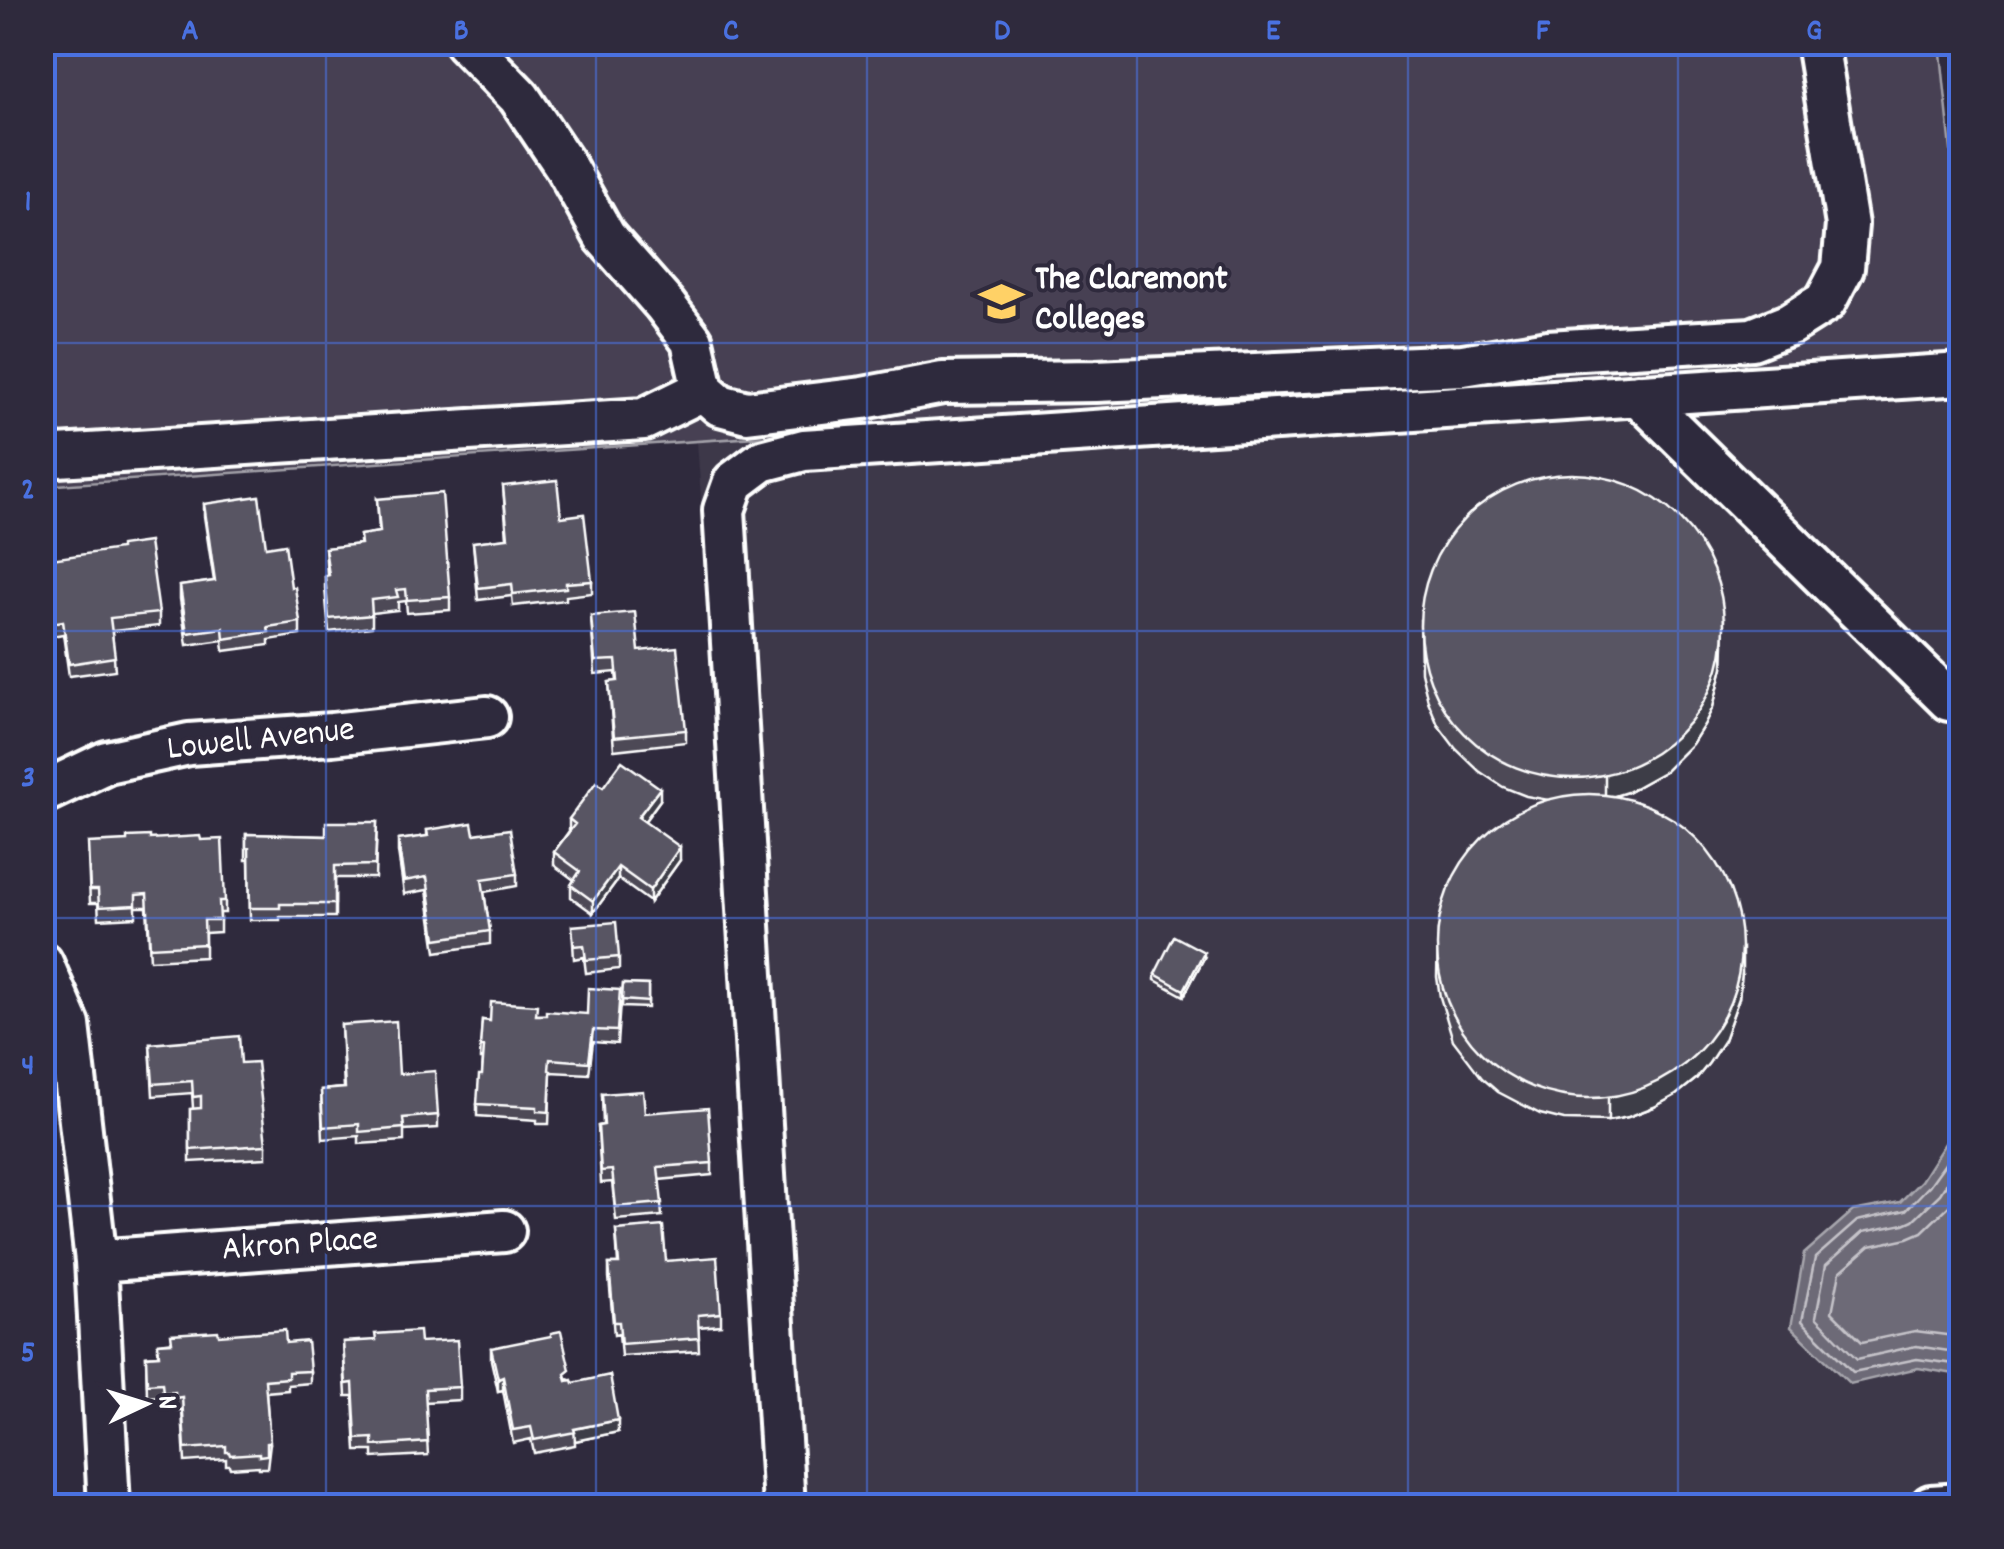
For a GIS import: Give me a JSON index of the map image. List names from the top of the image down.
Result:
{
  "streets": {
    "street": ["Lowell Avenue", "Akron Place"]
  },
  "places": {
    "school or university": ["The Claremont Colleges"]
  },
  "north": "right",
  "grid": {
    "columns": [
      "A",
      "B",
      "C",
      "D",
      "E",
      "F",
      "G"
    ],
    "rows": [
      "1",
      "2",
      "3",
      "4",
      "5"
    ]
  }
}
